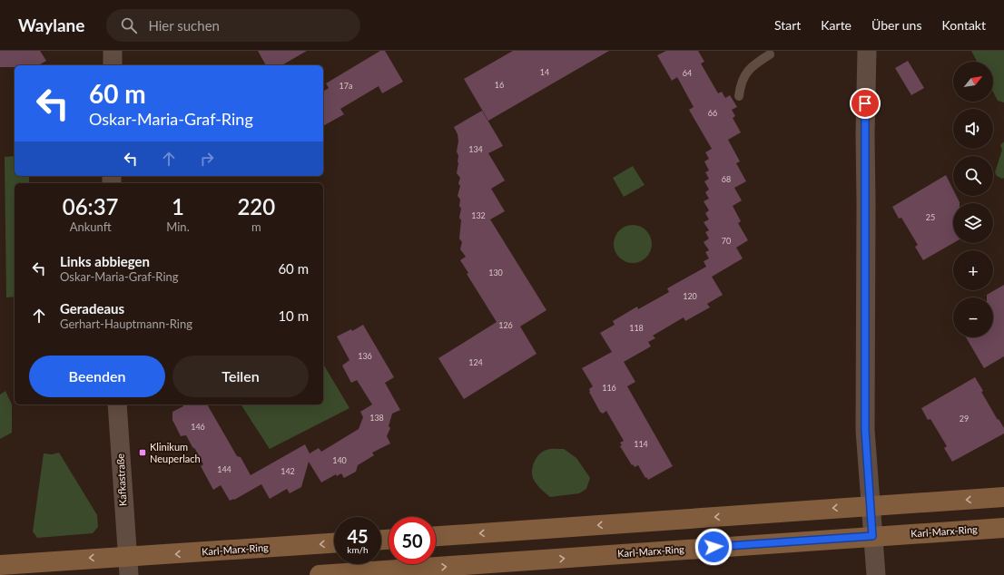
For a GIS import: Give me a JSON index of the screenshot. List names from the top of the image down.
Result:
{
  "streets": {
    "main road": ["Karl-Marx-Ring"],
    "street": ["Kafkastraße"]
  },
  "crossings": [
    ["Kafkastraße", "Karl-Marx-Ring"]
  ],
  "places": {
    "transit": ["Klinikum Neuperlach"]
  },
  "house_numbers": [
    "14",
    "64",
    "16",
    "17a",
    "66",
    "134",
    "68",
    "132",
    "25",
    "70",
    "130",
    "120",
    "126",
    "118",
    "136",
    "124",
    "116",
    "138",
    "29",
    "146",
    "114",
    "140",
    "144",
    "142"
  ],
  "north": "top right",
  "page": {
    "header": "Waylane",
    "search": "Hier suchen",
    "nav": [
      "Start",
      "Karte",
      "Über uns",
      "Kontakt"
    ],
    "map_buttons": ["+", "−"],
    "turn": ["60 m", "Oskar-Maria-Graf-Ring"],
    "eta": [
      "06:37",
      "Ankunft",
      "1",
      "Min.",
      "220",
      "m"
    ],
    "list": [
      {
        "name": "Links abbiegen",
        "note": "Oskar-Maria-Graf-Ring",
        "value": "60 m"
      },
      {
        "name": "Geradeaus",
        "note": "Gerhart-Hauptmann-Ring",
        "value": "10 m"
      }
    ],
    "buttons": ["Beenden", "Teilen"],
    "speed": "45 km/h",
    "limit": "50"
  }
}
